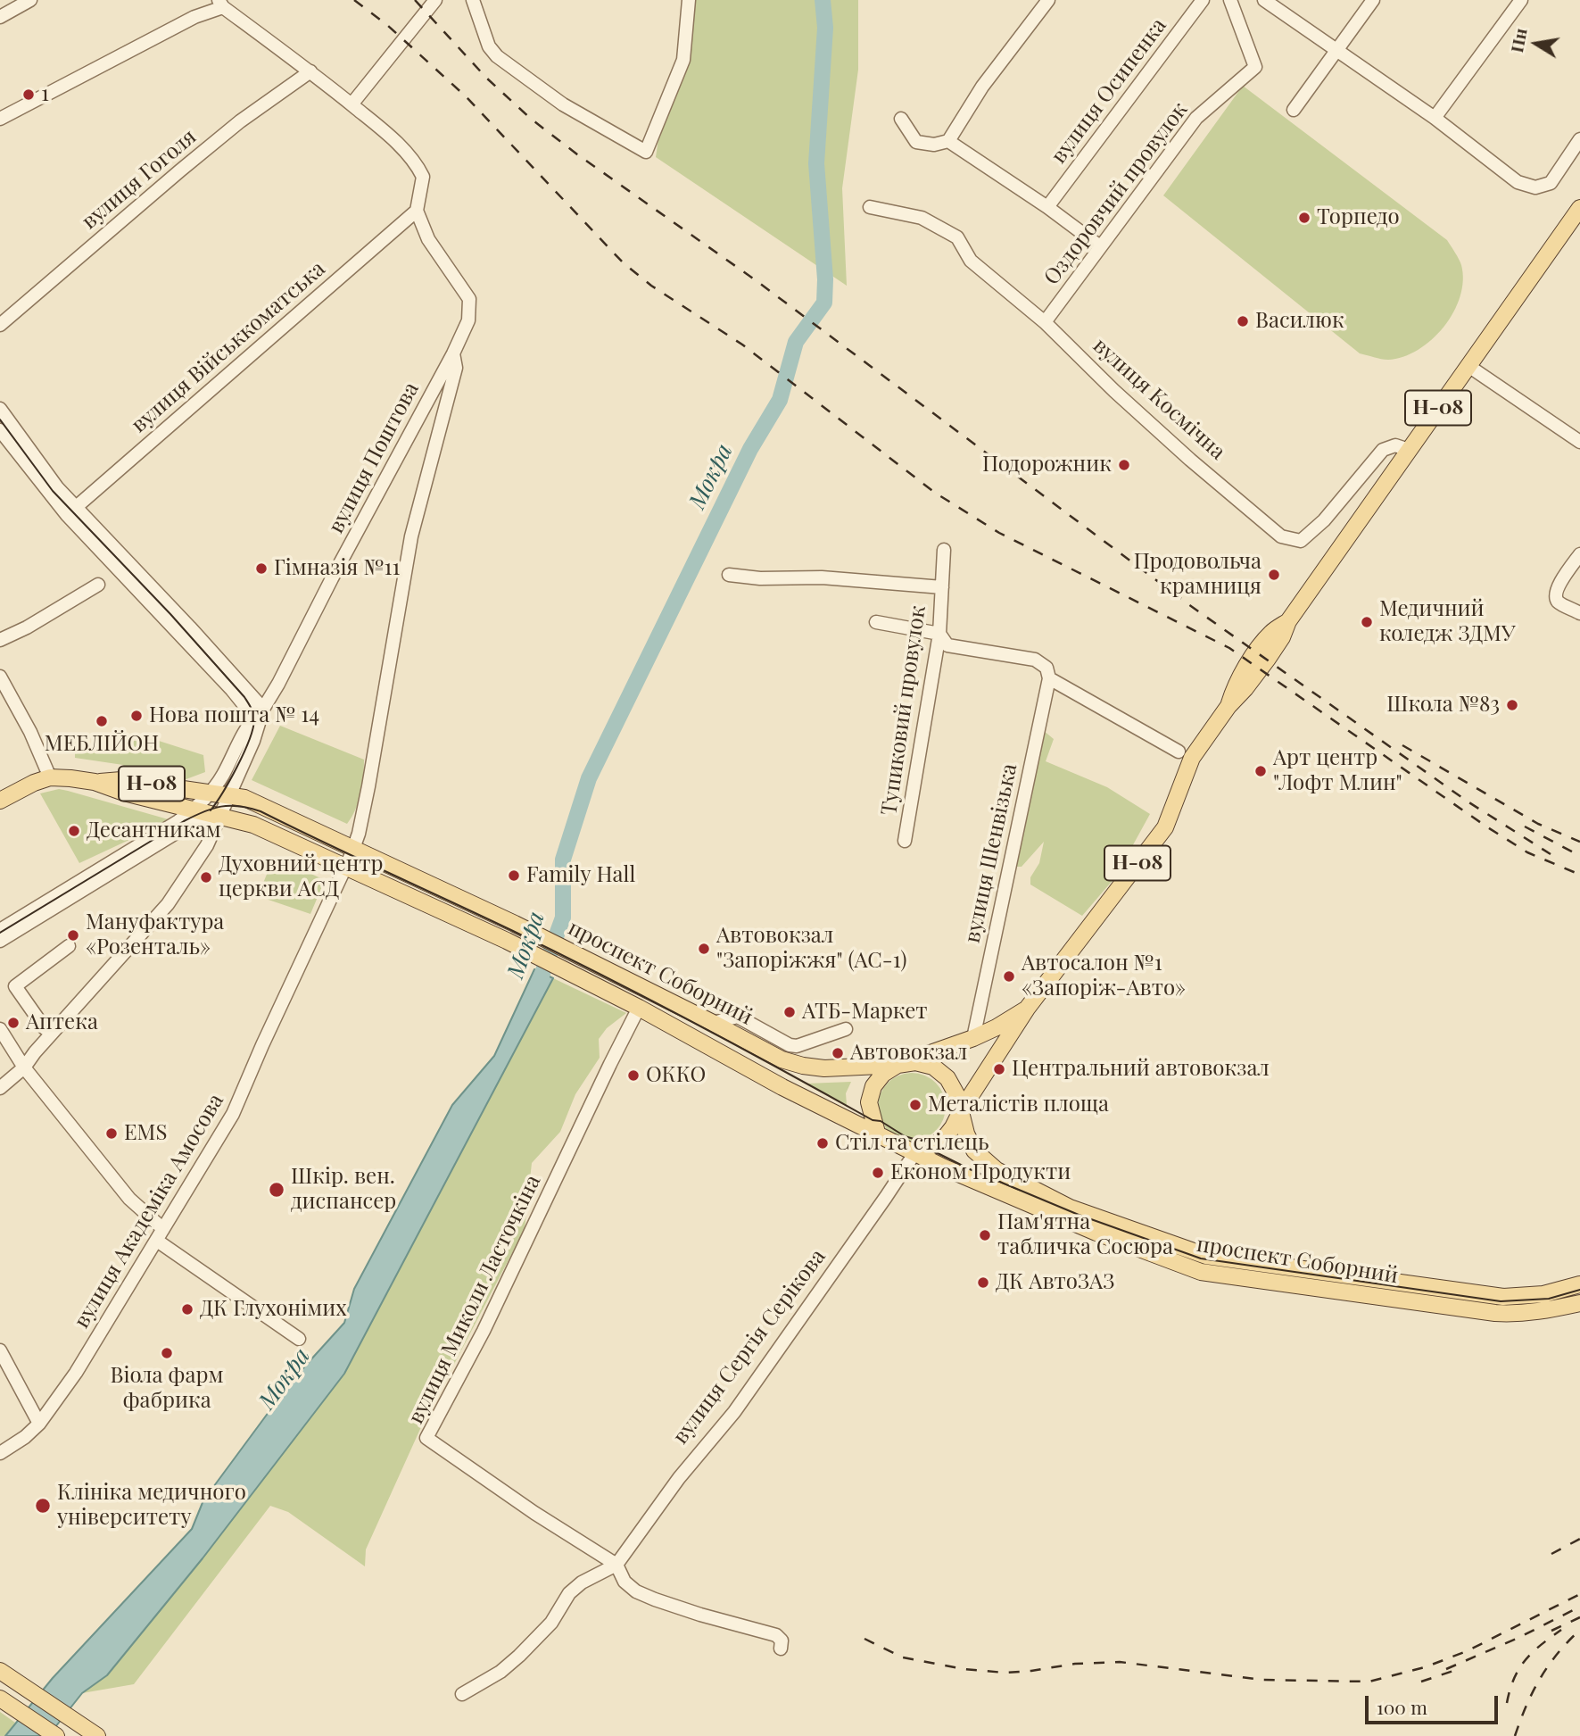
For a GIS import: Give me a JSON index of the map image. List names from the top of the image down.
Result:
{
  "streets": {
    "main road": ["Н-08", "проспект Соборний"],
    "street": [
      "вулиця Осипенка",
      "вулиця Гоголя",
      "Оздоровчий провулок",
      "вулиця Військкоматська",
      "вулиця Космічна",
      "вулиця Поштова",
      "Тупиковий провулок",
      "вулиця Шенвізька",
      "вулиця Академіка Амосова",
      "вулиця Миколи Ласточкіна",
      "вулиця Сергія Серікова"
    ]
  },
  "crossings": [
    ["Оздоровчий провулок", "вулиця Космічна"],
    ["вулиця Військкоматська", "вулиця Поштова"],
    ["вулиця Космічна", "Н-08"],
    ["Н-08", "вулиця Шенвізька"],
    ["Н-08", "проспект Соборний"],
    ["Н-08", "вулиця Сергія Серікова"],
    ["вулиця Поштова", "проспект Соборний"],
    ["вулиця Поштова", "вулиця Академіка Амосова"],
    ["проспект Соборний", "вулиця Академіка Амосова"],
    ["проспект Соборний", "вулиця Миколи Ласточкіна"],
    ["проспект Соборний", "вулиця Сергія Серікова"],
    ["вулиця Миколи Ласточкіна", "вулиця Сергія Серікова"]
  ],
  "water": ["Мокра"],
  "places": [
    "1",
    "Торпедо",
    "Василюк",
    "Подорожник",
    "Гімназія №11",
    "Продовольча крамниця",
    "Медичний коледж ЗДМУ",
    "Школа №83",
    "Нова пошта № 14",
    "МЕБЛІЙОН",
    "Арт центр \"Лофт Млин\"",
    "Десантникам",
    "Family Hall",
    "Духовний центр церкви АСД",
    "Мануфактура «Розенталь»",
    "Автовокзал \"Запоріжжя\" (АС-1)",
    "Автосалон №1 «Запоріж-Авто»",
    "АТБ-Маркет",
    "Аптека",
    "Автовокзал",
    "Центральний автовокзал",
    "ОККО",
    "Металістів площа",
    "EMS",
    "Стіл та стілець",
    "Економ Продукти",
    "Шкір. вен. диспансер",
    "Пам'ятна табличка Сосюра",
    "ДК АвтоЗАЗ",
    "ДК Глухонімих",
    "Віола фарм фабрика",
    "Клініка медичного університету"
  ],
  "scale_bar": "100 m",
  "north": "left"
}
